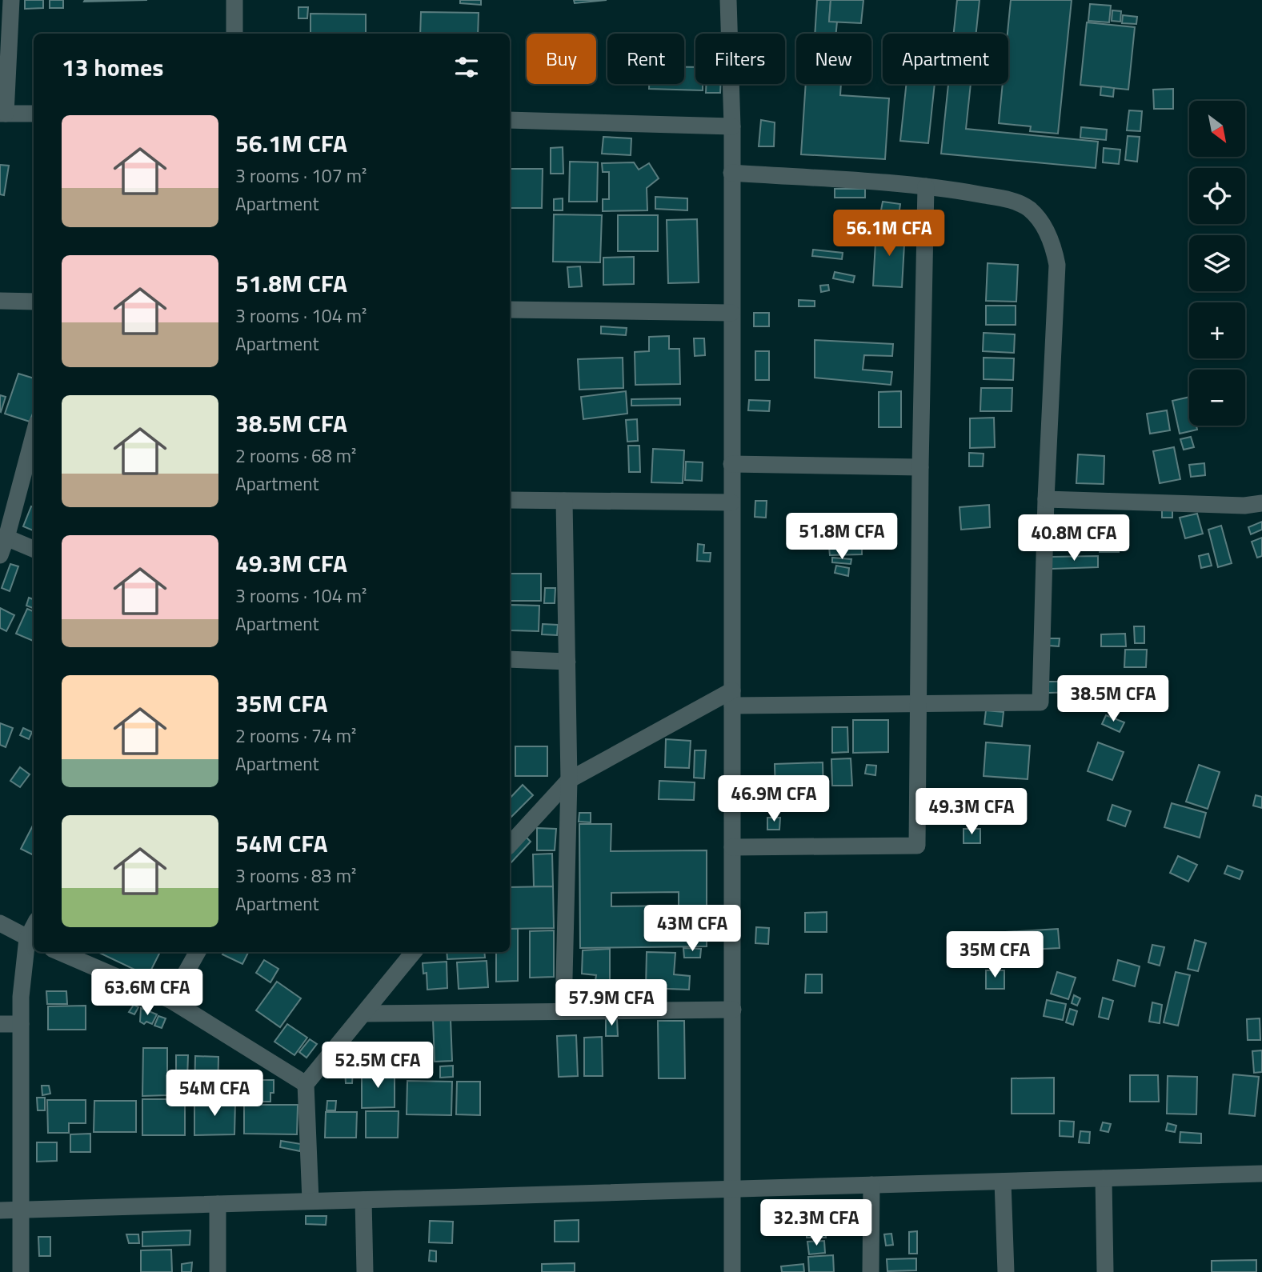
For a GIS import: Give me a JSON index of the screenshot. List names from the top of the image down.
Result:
{
  "north": "bottom right",
  "page": {
    "chip": [
      "Buy",
      "Rent",
      "Filters",
      "New",
      "Apartment"
    ],
    "heading": "13 homes",
    "map_buttons": ["+", "−"],
    "list": [
      {
        "name": "56.1M CFA",
        "note": "3 rooms · 107 m² · Apartment"
      },
      {
        "name": "51.8M CFA",
        "note": "3 rooms · 104 m² · Apartment"
      },
      {
        "name": "38.5M CFA",
        "note": "2 rooms · 68 m² · Apartment"
      },
      {
        "name": "49.3M CFA",
        "note": "3 rooms · 104 m² · Apartment"
      },
      {
        "name": "35M CFA",
        "note": "2 rooms · 74 m² · Apartment"
      },
      {
        "name": "54M CFA",
        "note": "3 rooms · 83 m² · Apartment"
      }
    ],
    "price": [
      "56.1M CFA",
      "51.8M CFA",
      "40.8M CFA",
      "38.5M CFA",
      "46.9M CFA",
      "49.3M CFA",
      "43M CFA",
      "35M CFA",
      "63.6M CFA",
      "57.9M CFA",
      "52.5M CFA",
      "54M CFA",
      "32.3M CFA"
    ]
  }
}
